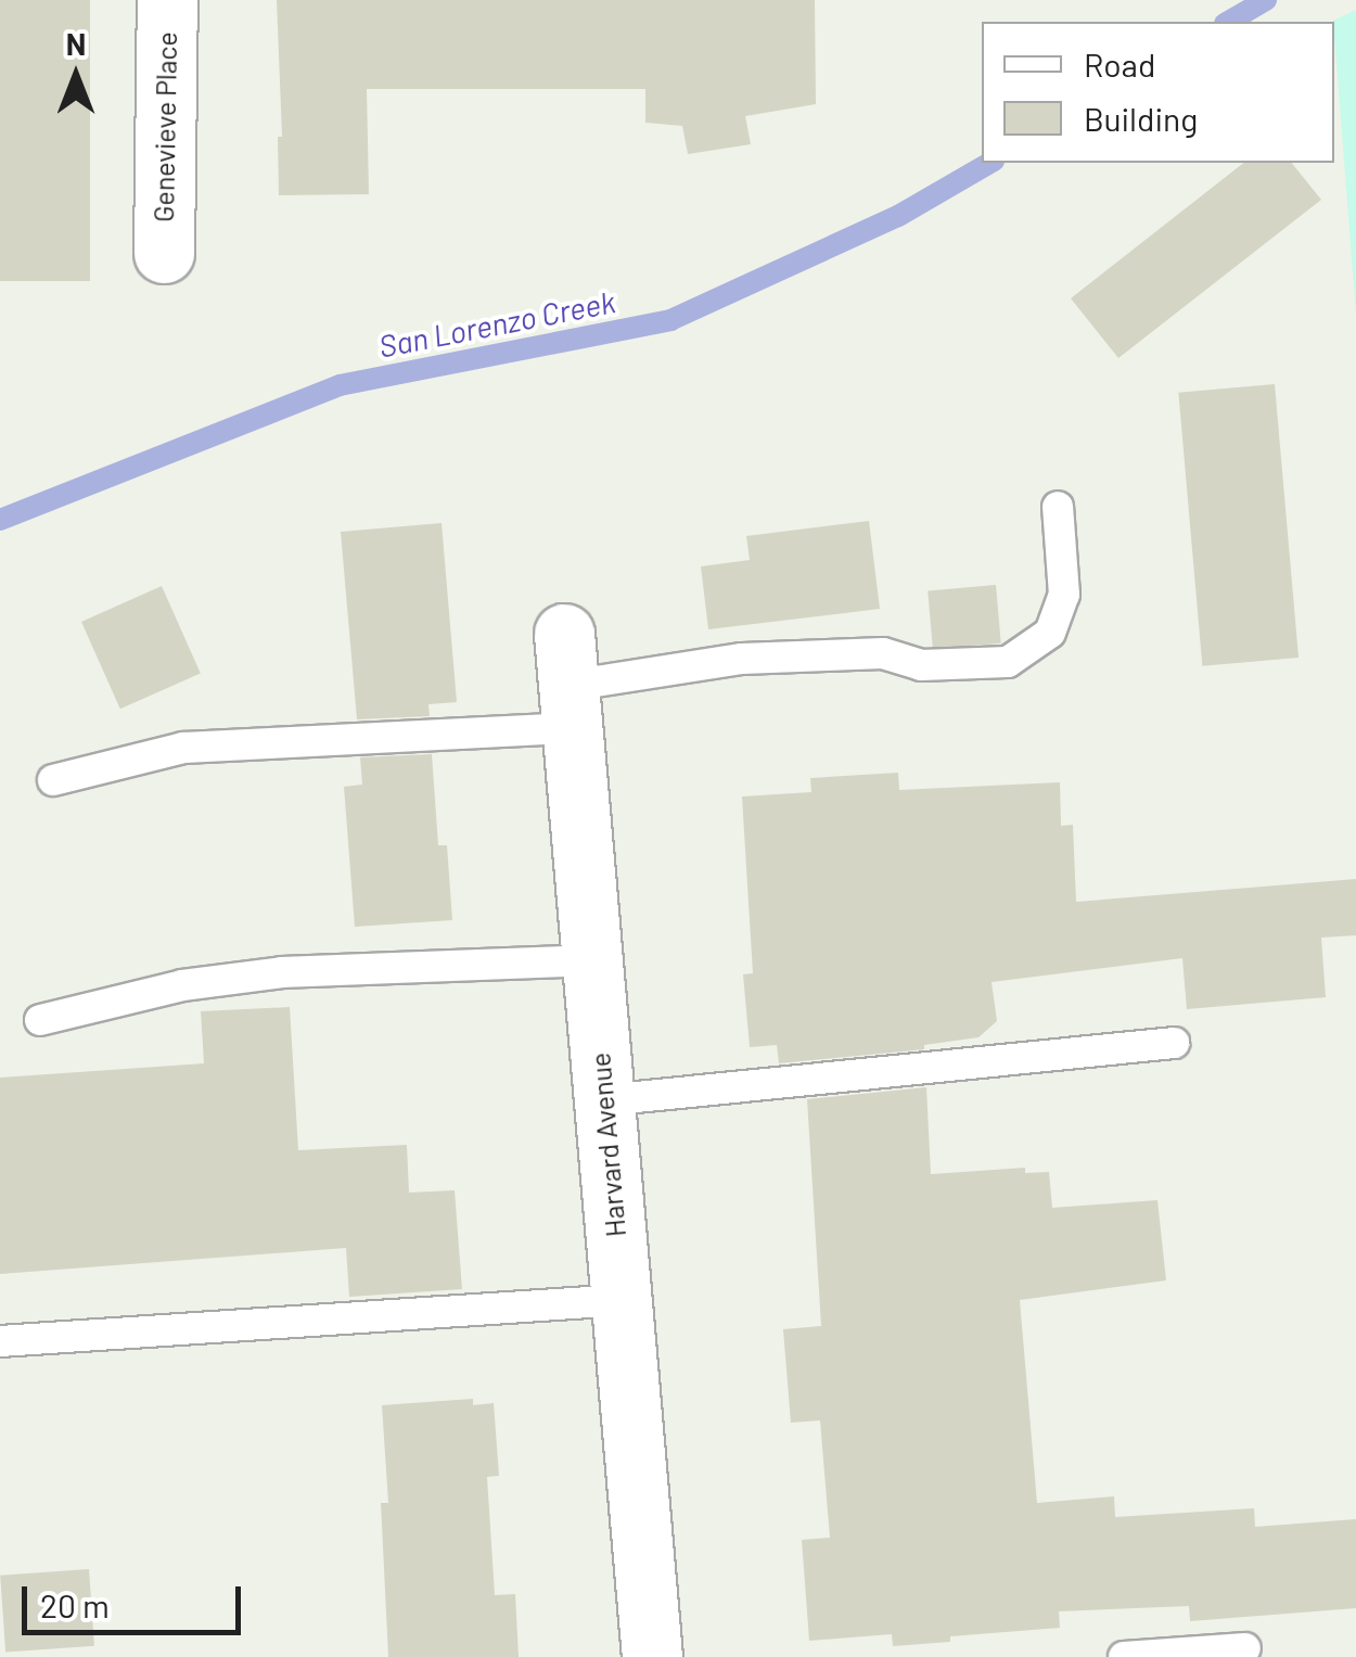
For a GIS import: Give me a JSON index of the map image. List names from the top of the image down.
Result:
{
  "streets": {
    "street": ["Genevieve Place", "Harvard Avenue"]
  },
  "water": ["San Lorenzo Creek"],
  "legend": ["Road", "Building"],
  "scale_bar": "20 m",
  "north": "top"
}
